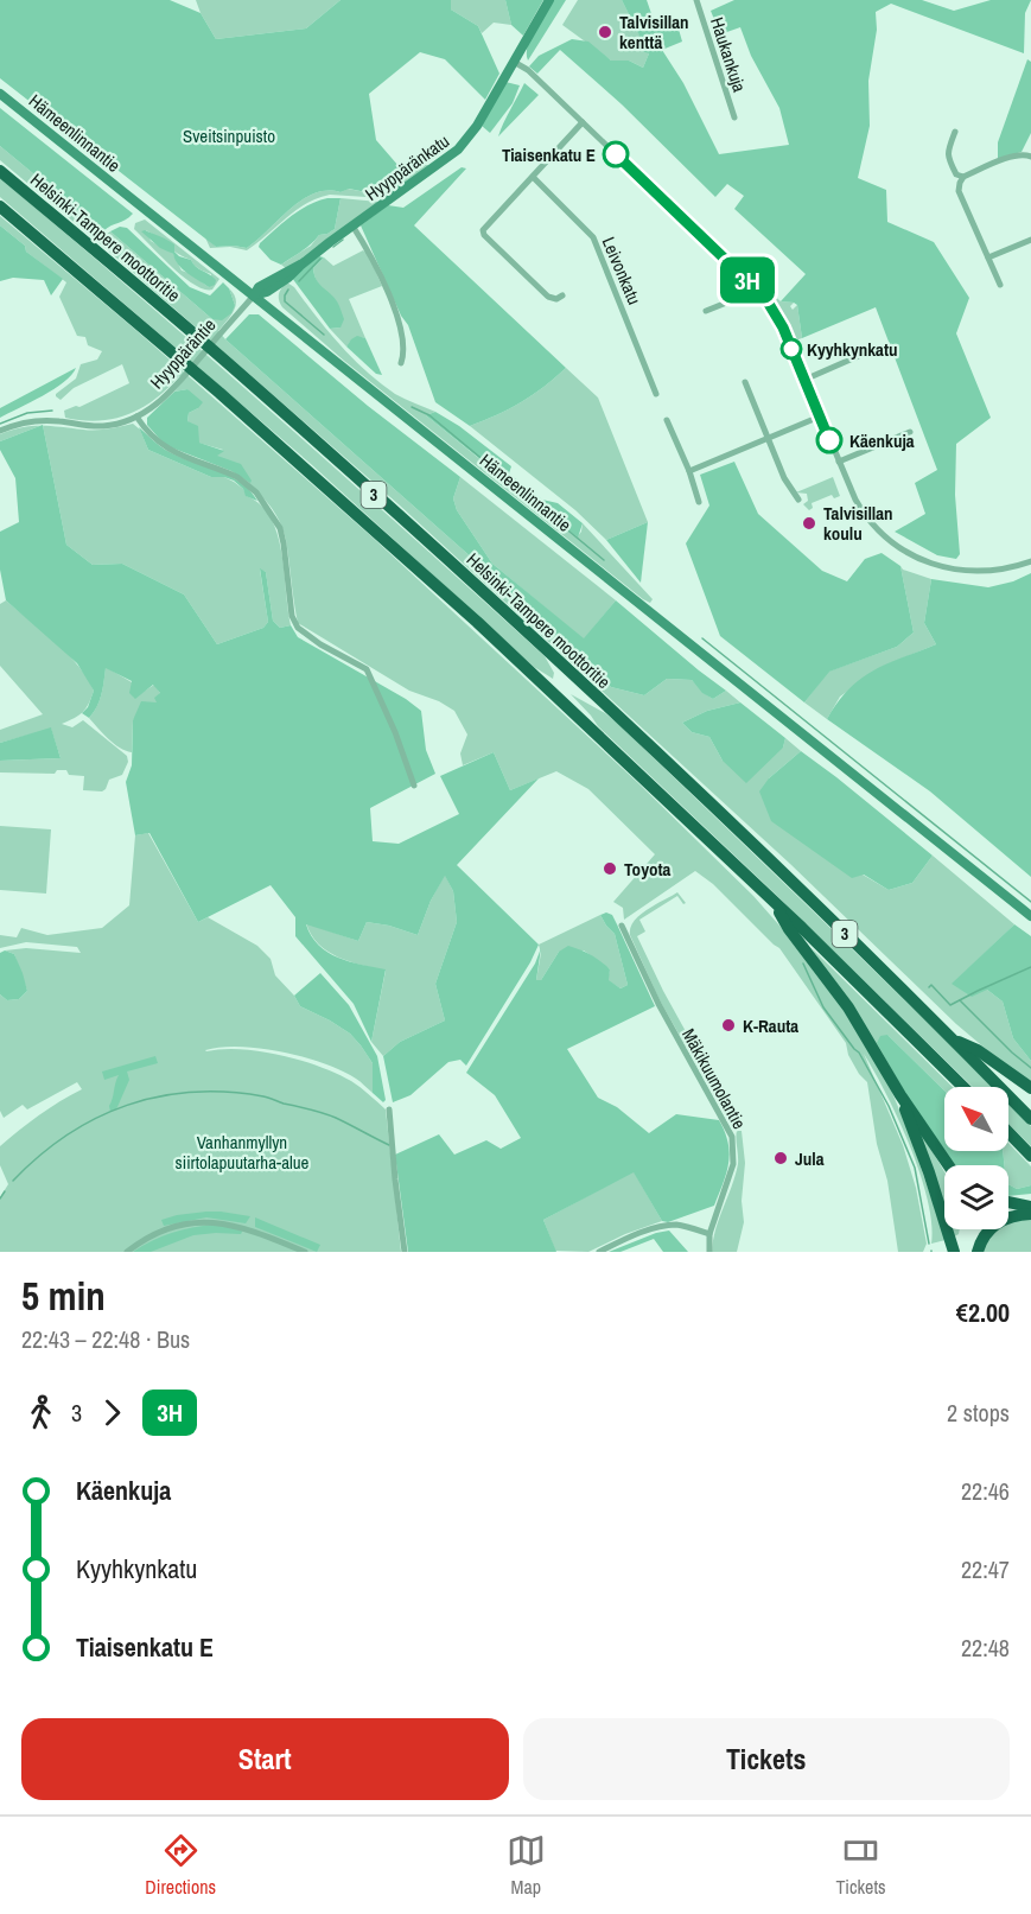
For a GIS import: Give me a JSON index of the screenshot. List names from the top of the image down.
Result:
{
  "streets": {
    "highway": ["Helsinki-Tampere moottoritie", "3"],
    "main road": ["Hämeenlinnantie", "Hyyppäränkatu"],
    "street": [
      "Haukankuja",
      "Leivonkatu",
      "Hyyppäräntie",
      "Mäkikuumolantie"
    ]
  },
  "crossings": [
    ["Hämeenlinnantie", "Hyyppäränkatu"],
    ["Hämeenlinnantie", "Hyyppäräntie"],
    ["Hyyppäränkatu", "Hyyppäräntie"]
  ],
  "parks": ["Sveitsinpuisto", "Vanhanmyllyn siirtolapuutarha-alue"],
  "places": [
    "Talvisillan kenttä",
    "Tiaisenkatu E",
    "Kyyhkynkatu",
    "Käenkuja",
    "Talvisillan koulu",
    "Toyota",
    "K-Rauta",
    "Jula"
  ],
  "lines": ["bus line 3H"],
  "north": "top left",
  "page": {
    "on_map": "3H",
    "heading": ["5 min", "22:43 – 22:48 · Bus", "€2.00"],
    "legs": ["3", "3H", "2 stops"],
    "list": [
      {
        "name": "Käenkuja",
        "value": "22:46"
      },
      {
        "name": "Kyyhkynkatu",
        "value": "22:47"
      },
      {
        "name": "Tiaisenkatu E",
        "value": "22:48"
      }
    ],
    "buttons": ["Start", "Tickets"],
    "tabs": ["Directions", "Map", "Tickets"]
  }
}
